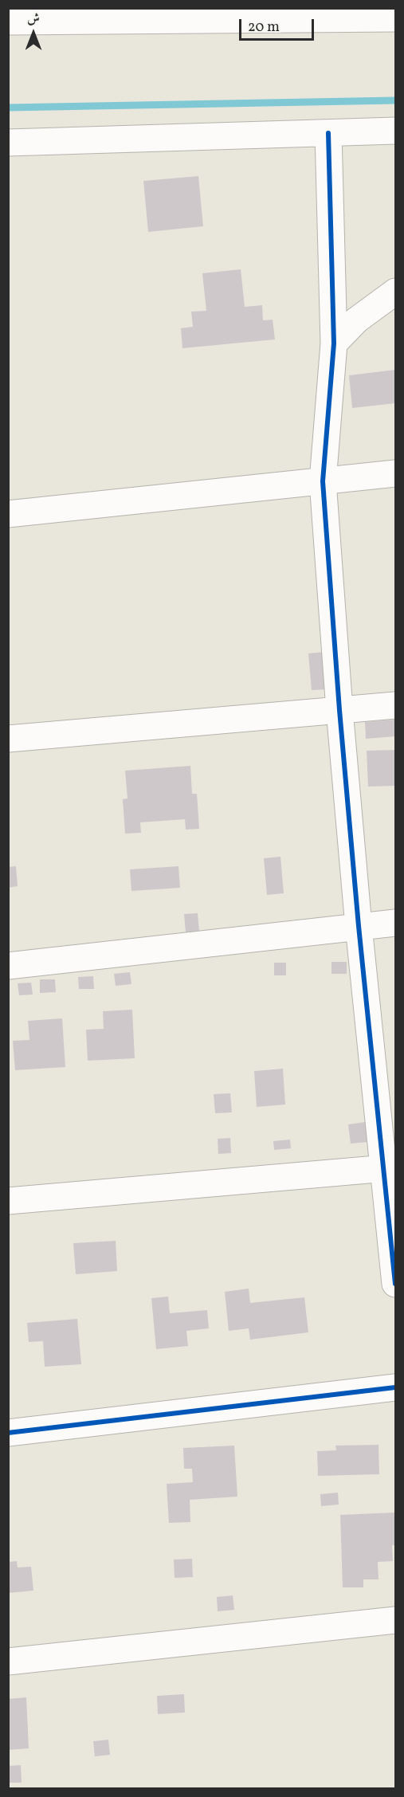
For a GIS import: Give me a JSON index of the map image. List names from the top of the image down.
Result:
{
  "scale_bar": "20 m",
  "north": "top"
}
